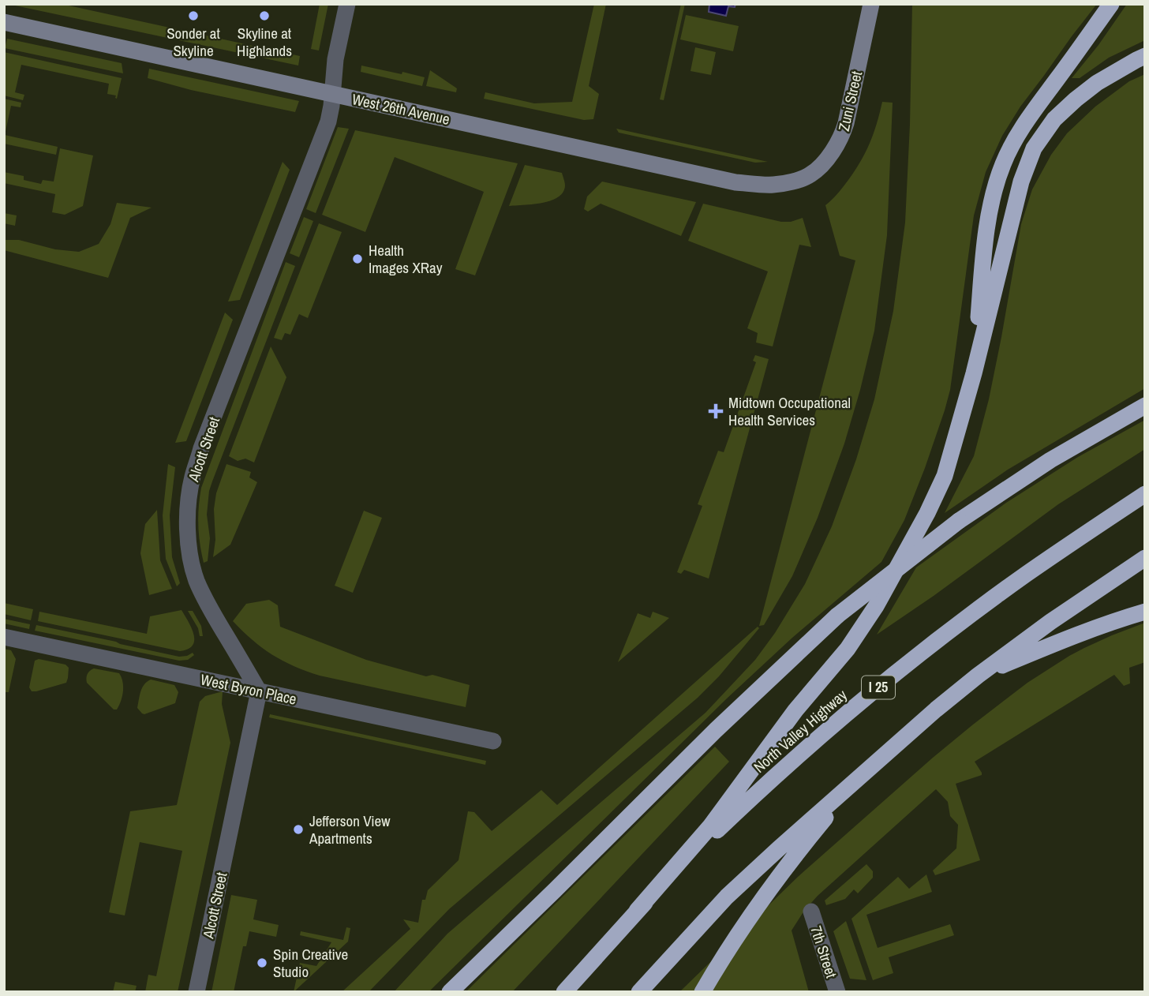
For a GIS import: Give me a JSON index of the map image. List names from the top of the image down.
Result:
{
  "streets": {
    "highway": ["I 25", "North Valley Highway"],
    "street": [
      "Zuni Street",
      "West 26th Avenue",
      "Alcott Street",
      "West Byron Place",
      "7th Street"
    ]
  },
  "crossings": [
    ["Zuni Street", "West 26th Avenue"],
    ["West 26th Avenue", "Alcott Street"],
    ["Alcott Street", "West Byron Place"]
  ],
  "places": {
    "other": [
      "Sonder at Skyline",
      "Skyline at Highlands",
      "Health Images XRay",
      "Jefferson View Apartments",
      "Spin Creative Studio"
    ],
    "health": ["Midtown Occupational Health Services"]
  }
}
